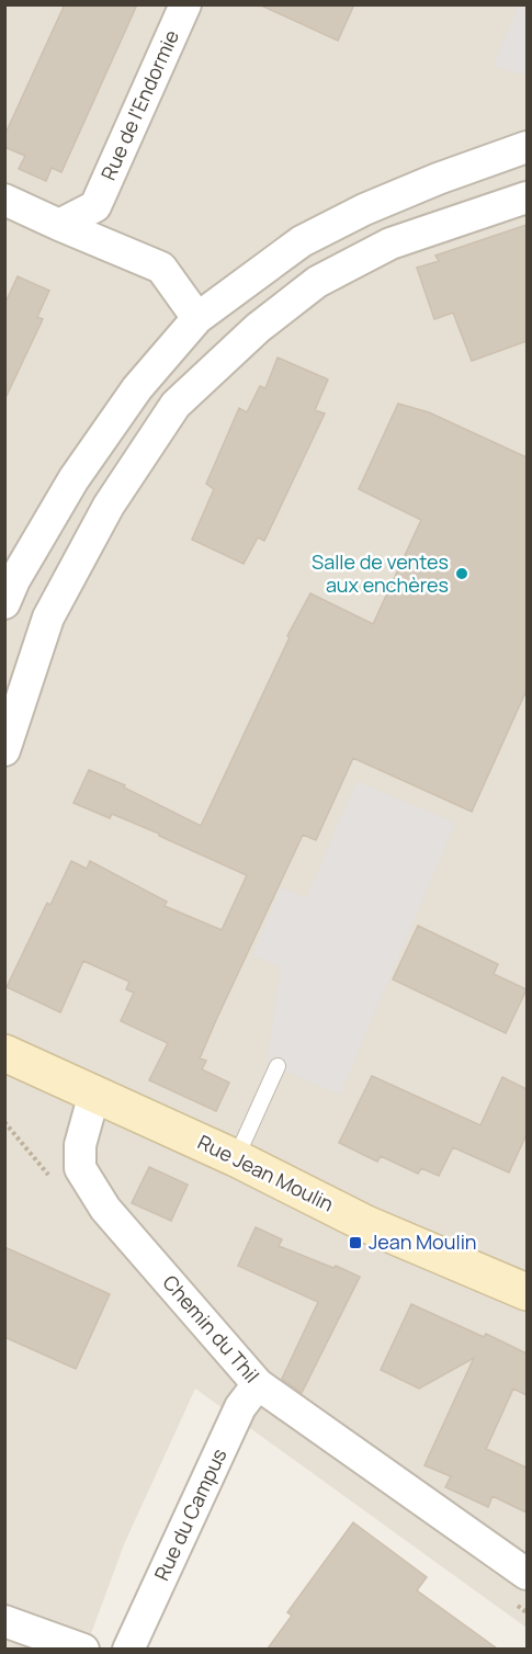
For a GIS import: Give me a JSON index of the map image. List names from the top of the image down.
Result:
{
  "streets": {
    "main road": ["Rue Jean Moulin"],
    "street": ["Rue de l'Endormie", "Chemin du Thil", "Rue du Campus"]
  },
  "crossings": [
    ["Rue Jean Moulin", "Chemin du Thil"],
    ["Chemin du Thil", "Rue du Campus"]
  ],
  "places": {
    "other": ["Salle de ventes aux enchères"],
    "transit": ["Jean Moulin"]
  }
}
